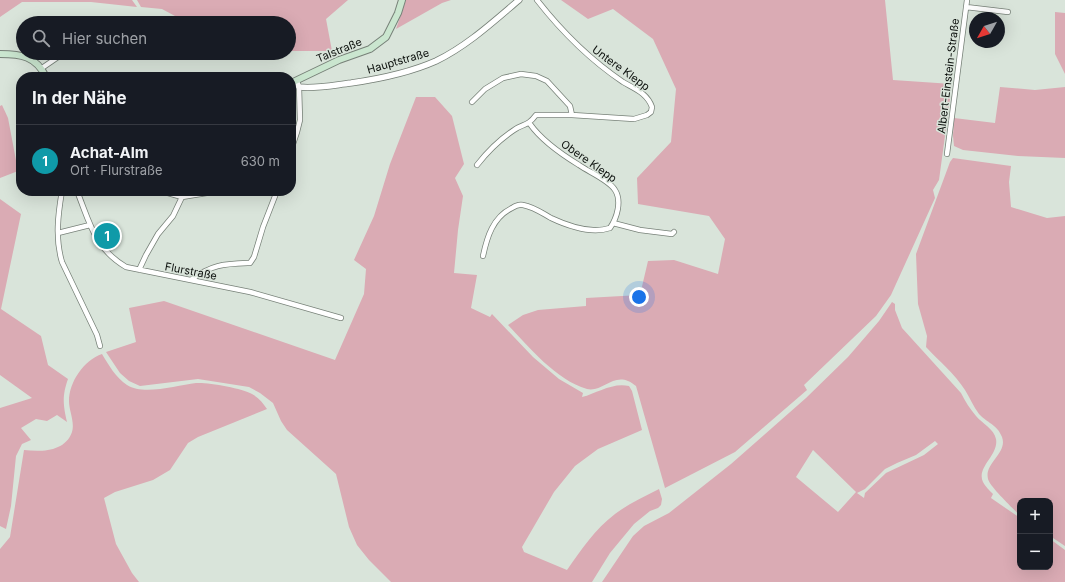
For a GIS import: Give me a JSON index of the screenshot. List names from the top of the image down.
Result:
{
  "streets": {
    "main road": ["Talstraße"],
    "street": [
      "Hauptstraße",
      "Untere Klepp",
      "Albert-Einstein-Straße",
      "Obere Klepp",
      "Flurstraße"
    ]
  },
  "crossings": [
    ["Untere Klepp", "Obere Klepp"]
  ],
  "north": "bottom left",
  "page": {
    "search": "Hier suchen",
    "heading": "In der Nähe",
    "list": [
      {
        "mark": "1",
        "name": "Achat-Alm",
        "note": "Ort · Flurstraße",
        "value": "630 m"
      }
    ],
    "pins": "1",
    "map_buttons": ["+", "−"]
  }
}
